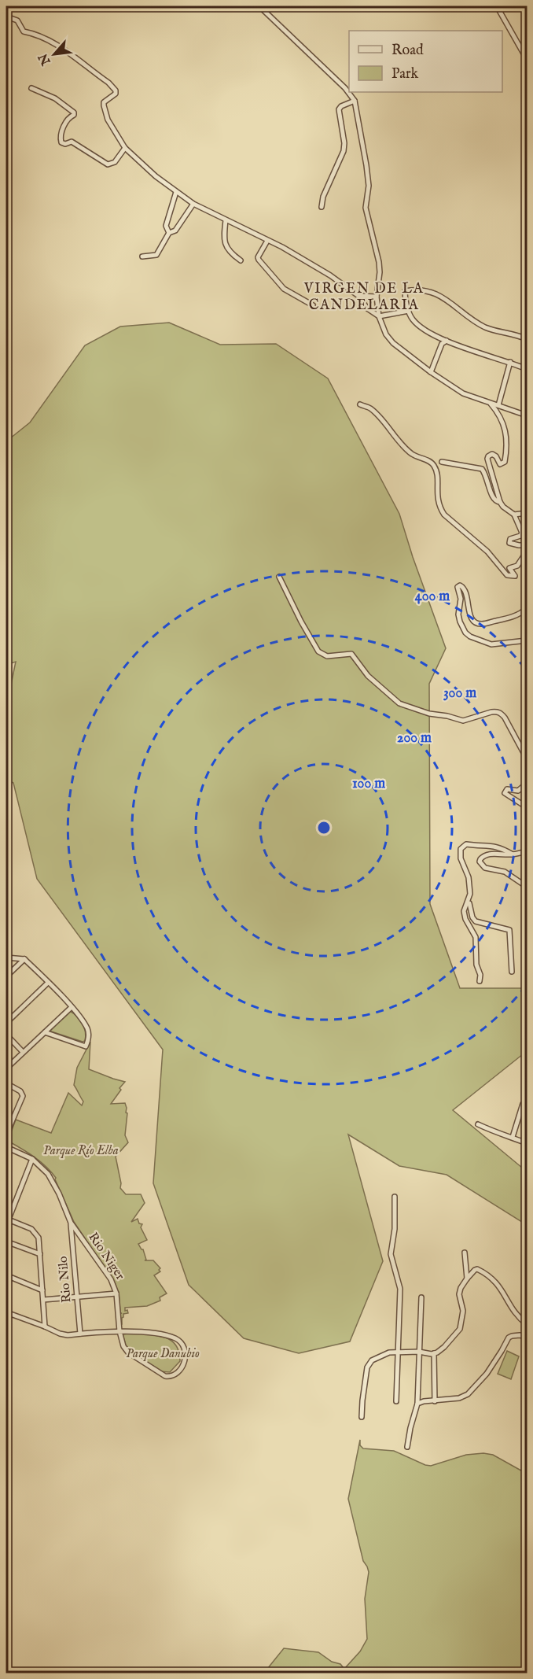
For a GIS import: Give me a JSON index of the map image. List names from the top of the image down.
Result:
{
  "streets": {
    "street": ["Rio Niger", "Rio Nilo"]
  },
  "crossings": [
    ["Rio Niger", "Rio Nilo"]
  ],
  "districts": ["VIRGEN DE LA CANDELARIA"],
  "parks": ["Parque Río Elba", "Parque Danubio"],
  "legend": ["Road", "Park"],
  "north": "bottom left",
  "rings": [
    "400 m",
    "300 m",
    "200 m",
    "100 m"
  ]
}
